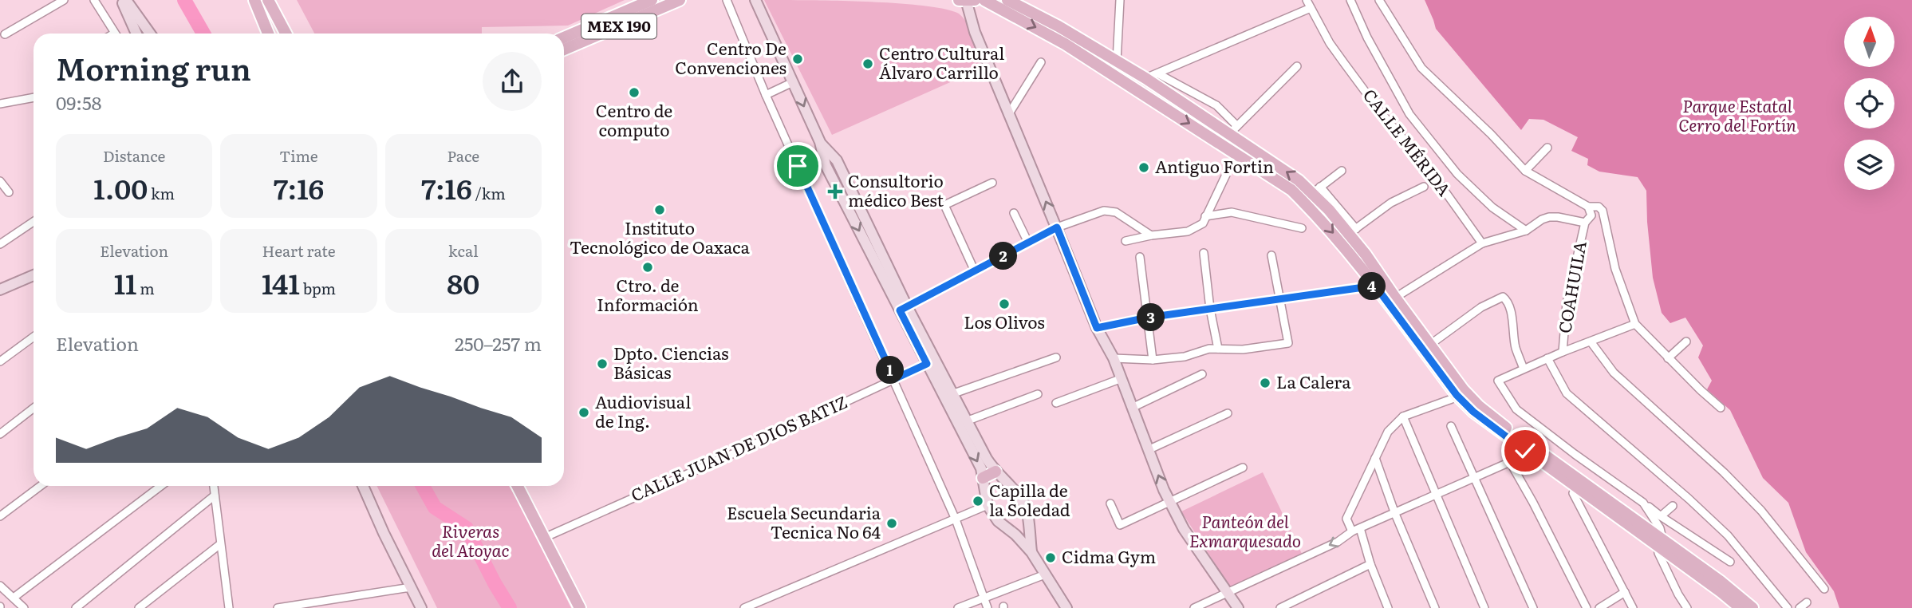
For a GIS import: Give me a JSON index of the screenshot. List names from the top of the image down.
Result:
{
  "streets": {
    "main road": ["MEX 190"],
    "street": ["CALLE MÉRIDA", "COAHUILA", "CALLE JUAN DE DIOS BATIZ"]
  },
  "parks": ["Parque Estatal Cerro del Fortín", "Panteón del Exmarquesado", "Riveras del Atoyac"],
  "places": {
    "other": [
      "Centro De Convenciones",
      "Centro Cultural Álvaro Carrillo",
      "Centro de computo",
      "Antiguo Fortin",
      "Instituto Tecnológico de Oaxaca",
      "Ctro. de Información",
      "Los Olivos",
      "Dpto. Ciencias Básicas",
      "La Calera",
      "Audiovisual de Ing.",
      "Capilla de la Soledad",
      "Escuela Secundaria Tecnica No 64",
      "Cidma Gym"
    ],
    "health": ["Consultorio médico Best"]
  },
  "north": "top",
  "page": {
    "heading": ["Morning run", "09:58"],
    "stats": [
      ["Distance", "1.00 km"],
      ["Time", "7:16"],
      ["Pace", "7:16 /km"],
      ["Elevation", "11 m"],
      ["Heart rate", "141 bpm"],
      ["kcal", "80"]
    ],
    "pins": [
      "2",
      "4",
      "3",
      "1"
    ],
    "chart": ["Elevation", "250–257 m"]
  }
}
